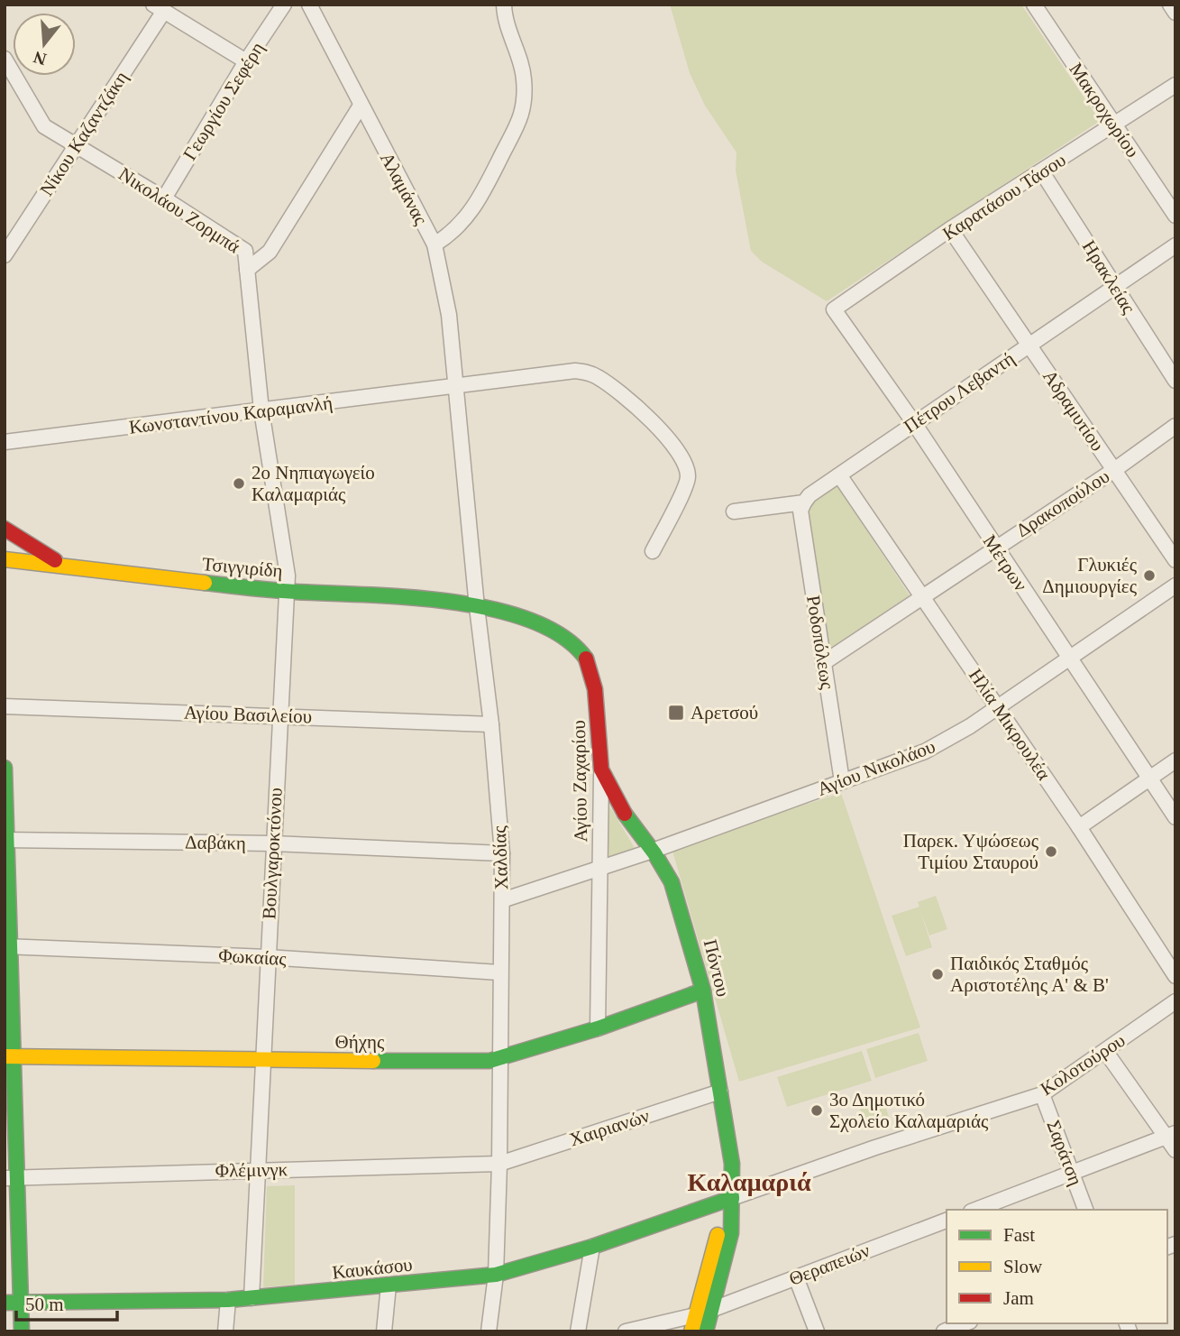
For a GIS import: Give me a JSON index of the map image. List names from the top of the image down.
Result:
{
  "streets": {
    "main road": [
      "Τσιγγιρίδη",
      "Αγίου Ζαχαρίου",
      "Πόντου",
      "Θήχης",
      "Καυκάσου"
    ],
    "street": [
      "Γεωργίου Σεφέρη",
      "Μακροχωρίου",
      "Νίκου Καζαντζάκη",
      "Αλαμάνας",
      "Καρατάσου Τάσου",
      "Νικολάου Ζορμπά",
      "Ηρακλείας",
      "Πέτρου Λεβαντή",
      "Αδραμυτίου",
      "Κωνσταντίνου Καραμανλή",
      "Δρακοπούλου",
      "Μέτρων",
      "Ροδοπόλεως",
      "Αγίου Βασιλείου",
      "Ηλία Μικρουλέα",
      "Αγίου Νικολάου",
      "Δαβάκη",
      "Βουλγαροκτόνου",
      "Χαλδίας",
      "Φωκαίας",
      "Κολοτούρου",
      "Χαιριανών",
      "Σαράτση",
      "Φλέμινγκ",
      "Θεραπειών"
    ]
  },
  "crossings": [
    ["Γεωργίου Σεφέρη", "Νικολάου Ζορμπά"],
    ["Μακροχωρίου", "Καρατάσου Τάσου"],
    ["Νίκου Καζαντζάκη", "Νικολάου Ζορμπά"],
    ["Αλαμάνας", "Κωνσταντίνου Καραμανλή"],
    ["Αλαμάνας", "Χαλδίας"],
    ["Καρατάσου Τάσου", "Ηρακλείας"],
    ["Καρατάσου Τάσου", "Αδραμυτίου"],
    ["Καρατάσου Τάσου", "Μέτρων"],
    ["Νικολάου Ζορμπά", "Κωνσταντίνου Καραμανλή"],
    ["Νικολάου Ζορμπά", "Βουλγαροκτόνου"],
    ["Ηρακλείας", "Πέτρου Λεβαντή"],
    ["Πέτρου Λεβαντή", "Αδραμυτίου"],
    ["Πέτρου Λεβαντή", "Μέτρων"],
    ["Πέτρου Λεβαντή", "Ροδοπόλεως"],
    ["Πέτρου Λεβαντή", "Ηλία Μικρουλέα"],
    ["Αδραμυτίου", "Δρακοπούλου"],
    ["Κωνσταντίνου Καραμανλή", "Βουλγαροκτόνου"],
    ["Κωνσταντίνου Καραμανλή", "Χαλδίας"],
    ["Δρακοπούλου", "Μέτρων"],
    ["Δρακοπούλου", "Ροδοπόλεως"],
    ["Δρακοπούλου", "Ηλία Μικρουλέα"],
    ["Μέτρων", "Αγίου Νικολάου"],
    ["Τσιγγιρίδη", "Αγίου Ζαχαρίου"],
    ["Τσιγγιρίδη", "Βουλγαροκτόνου"],
    ["Τσιγγιρίδη", "Χαλδίας"],
    ["Ροδοπόλεως", "Αγίου Νικολάου"],
    ["Αγίου Βασιλείου", "Βουλγαροκτόνου"],
    ["Αγίου Βασιλείου", "Χαλδίας"],
    ["Ηλία Μικρουλέα", "Αγίου Νικολάου"],
    ["Αγίου Νικολάου", "Αγίου Ζαχαρίου"],
    ["Αγίου Νικολάου", "Χαλδίας"],
    ["Αγίου Νικολάου", "Πόντου"],
    ["Αγίου Ζαχαρίου", "Χαλδίας"],
    ["Αγίου Ζαχαρίου", "Πόντου"],
    ["Αγίου Ζαχαρίου", "Θήχης"],
    ["Δαβάκη", "Βουλγαροκτόνου"],
    ["Δαβάκη", "Χαλδίας"],
    ["Βουλγαροκτόνου", "Φωκαίας"],
    ["Βουλγαροκτόνου", "Θήχης"],
    ["Βουλγαροκτόνου", "Φλέμινγκ"],
    ["Βουλγαροκτόνου", "Καυκάσου"],
    ["Χαλδίας", "Φωκαίας"],
    ["Χαλδίας", "Θήχης"],
    ["Χαλδίας", "Χαιριανών"],
    ["Χαλδίας", "Φλέμινγκ"],
    ["Χαλδίας", "Καυκάσου"],
    ["Πόντου", "Θήχης"],
    ["Πόντου", "Κολοτούρου"],
    ["Πόντου", "Χαιριανών"],
    ["Πόντου", "Θεραπειών"],
    ["Πόντου", "Καυκάσου"],
    ["Κολοτούρου", "Σαράτση"],
    ["Κολοτούρου", "Καυκάσου"],
    ["Χαιριανών", "Φλέμινγκ"]
  ],
  "districts": ["Καλαμαριά"],
  "places": {
    "other": [
      "2ο Νηπιαγωγείο Καλαμαριάς",
      "Γλυκιές Δημιουργίες",
      "Παρεκ. Υψώσεως Τιμίου Σταυρού",
      "Παιδικός Σταθμός Αριστοτέλης Α' & Β'",
      "3ο Δημοτικό Σχολείο Καλαμαριάς"
    ],
    "transit": ["Αρετσού"]
  },
  "legend": ["Fast", "Slow", "Jam"],
  "scale_bar": "50 m",
  "north": "bottom"
}
